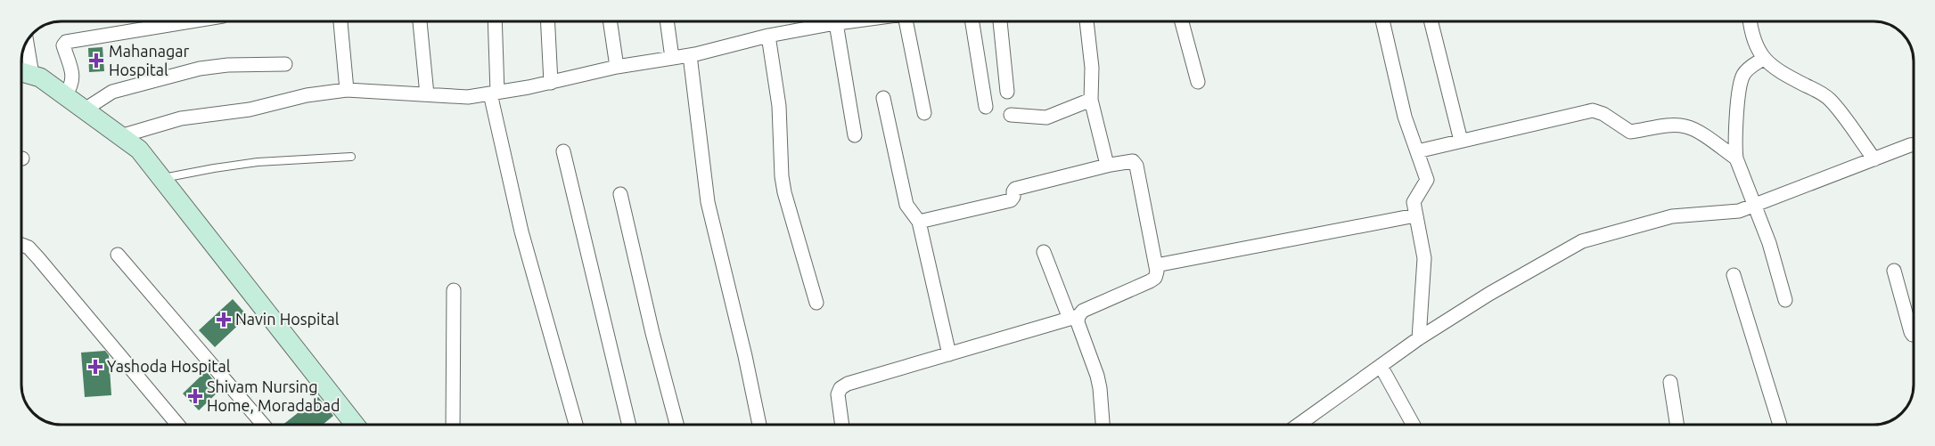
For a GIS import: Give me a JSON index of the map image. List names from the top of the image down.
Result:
{
  "places": {
    "health": [
      "Mahanagar Hospital",
      "Navin Hospital",
      "Yashoda Hospital",
      "Shivam Nursing Home, Moradabad"
    ]
  }
}
